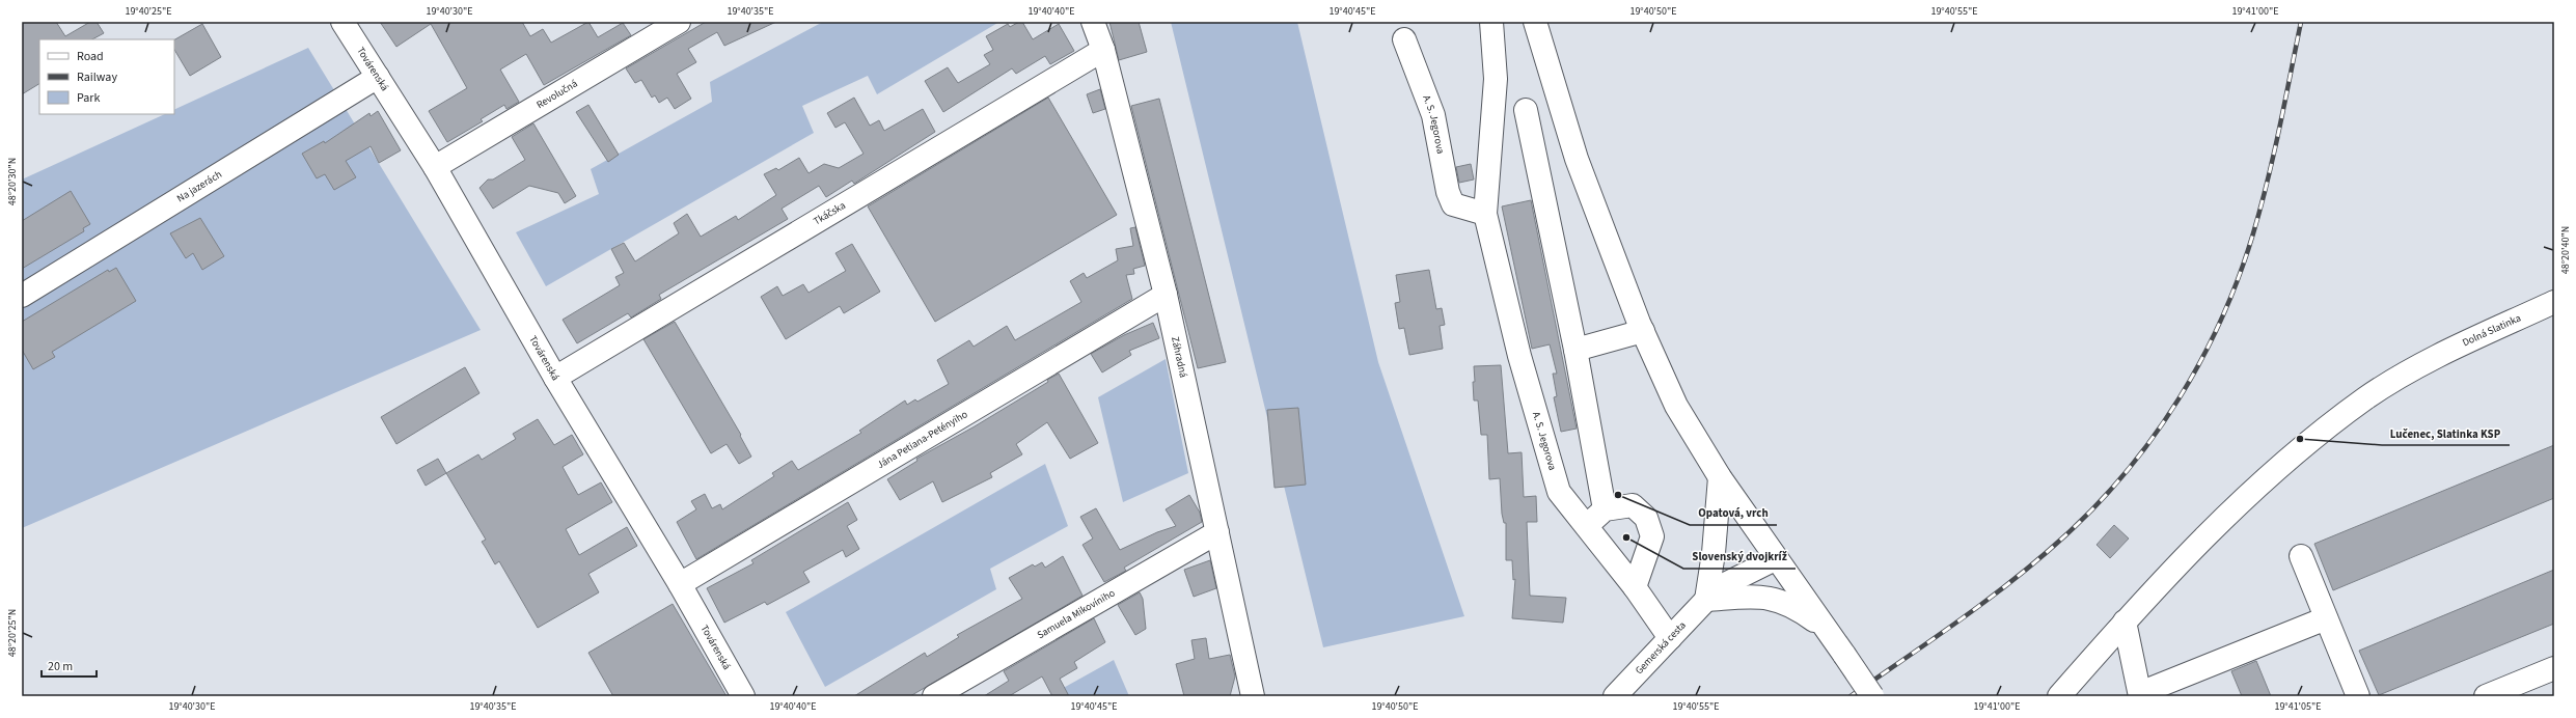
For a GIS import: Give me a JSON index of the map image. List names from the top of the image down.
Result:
{
  "streets": {
    "street": [
      "Továrenská",
      "Revolučná",
      "A. S. Jegorova",
      "Na jazerách",
      "Tkáčska",
      "Dolná Slatinka",
      "Záhradná",
      "Jána Petiana-Petényiho",
      "Samuela Mikovíniho",
      "Gemerská cesta"
    ]
  },
  "crossings": [
    ["Továrenská", "Revolučná"],
    ["Továrenská", "Na jazerách"],
    ["Továrenská", "Tkáčska"],
    ["Továrenská", "Jána Petiana-Petényiho"],
    ["A. S. Jegorova", "Gemerská cesta"],
    ["Tkáčska", "Záhradná"],
    ["Záhradná", "Jána Petiana-Petényiho"],
    ["Záhradná", "Samuela Mikovíniho"]
  ],
  "places": ["Lučenec, Slatinka KSP", "Opatová, vrch", "Slovenský dvojkríž"],
  "legend": ["Road", "Railway", "Park"],
  "scale_bar": "20 m",
  "coordinates": [
    "19°40'25\"E",
    "19°40'30\"E",
    "19°40'35\"E",
    "19°40'40\"E",
    "19°40'45\"E",
    "19°40'50\"E",
    "19°40'55\"E",
    "19°41'00\"E",
    "48°20'30\"N",
    "48°20'40\"N",
    "48°20'25\"N",
    "19°41'05\"E"
  ]
}
